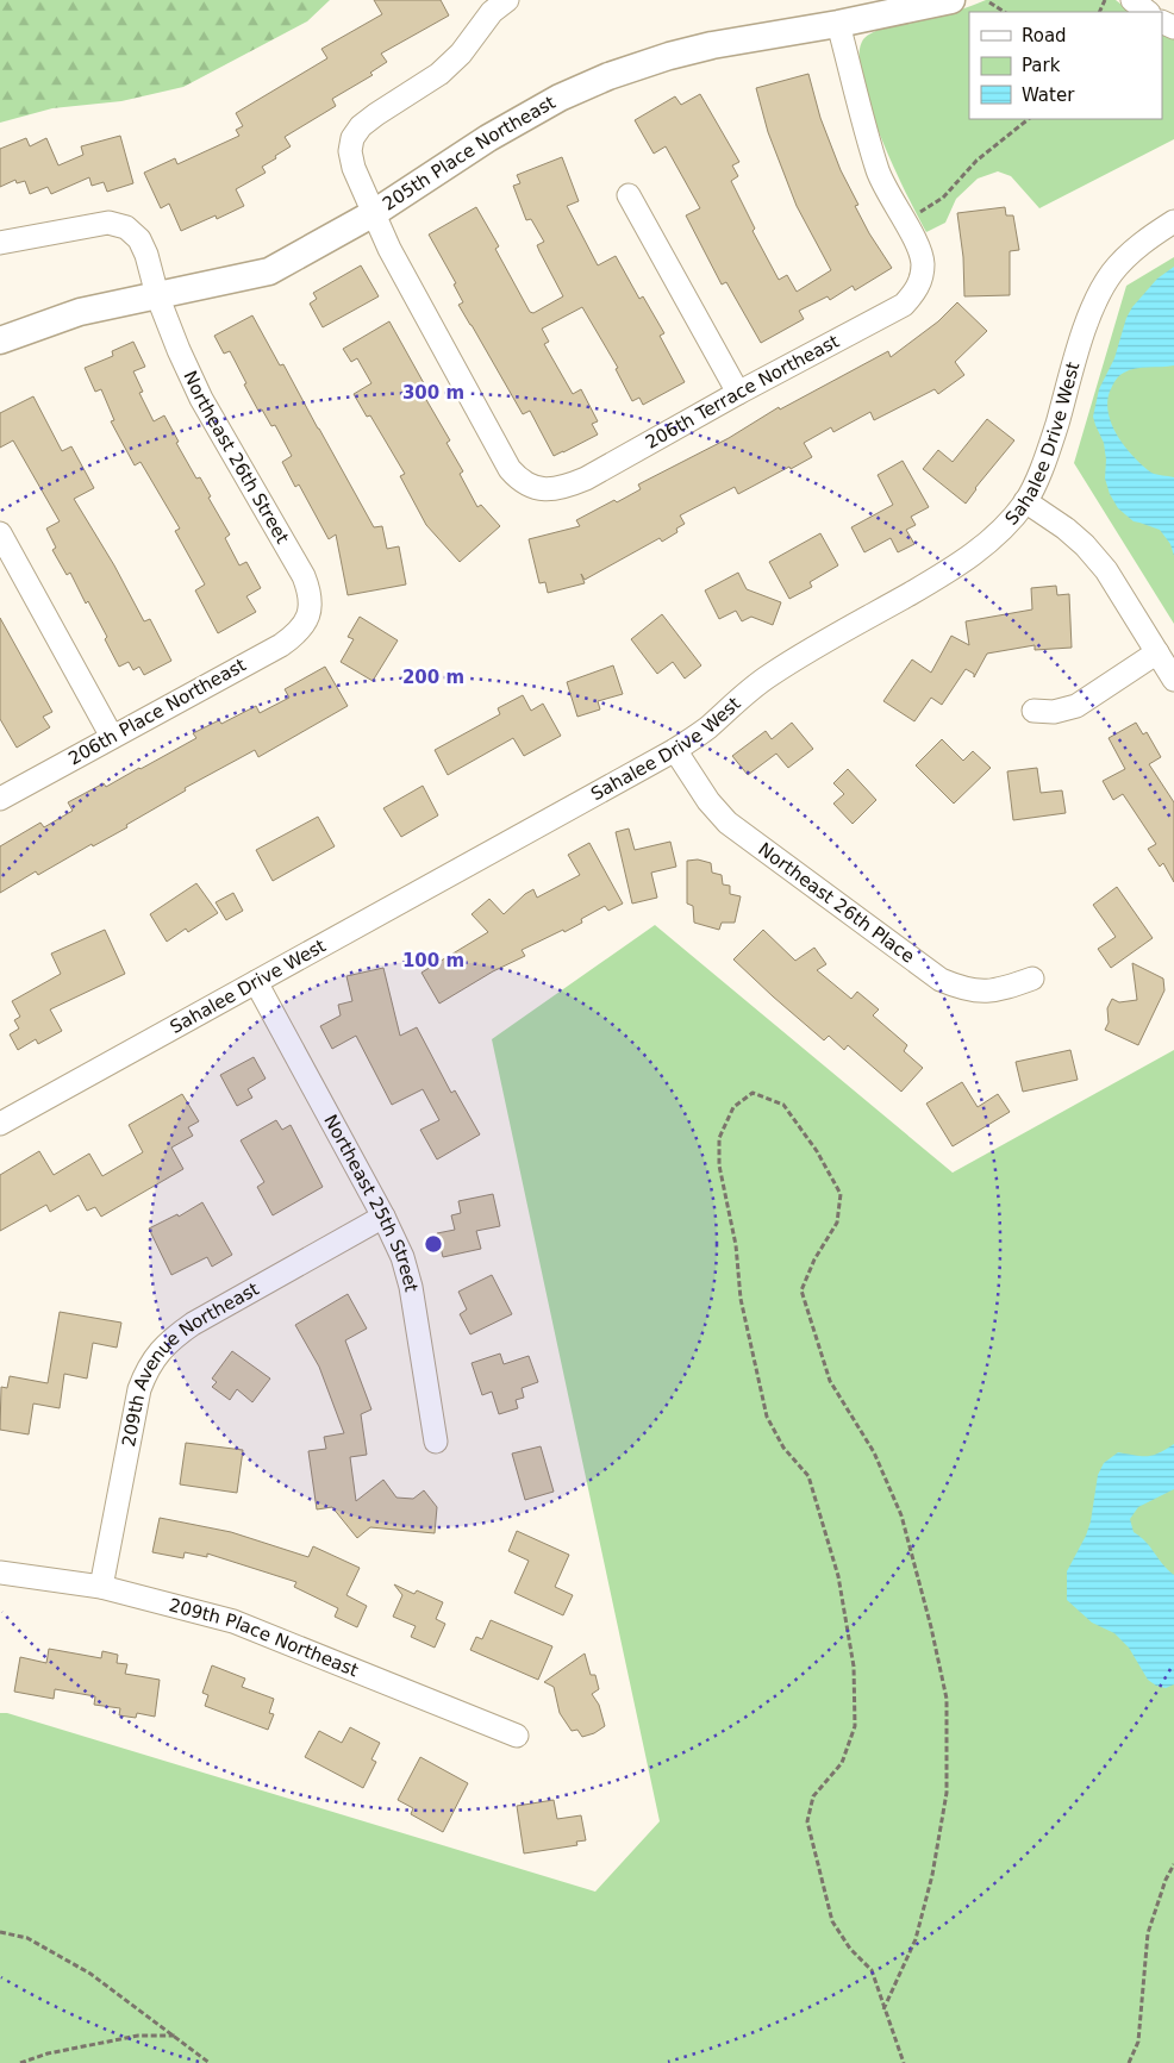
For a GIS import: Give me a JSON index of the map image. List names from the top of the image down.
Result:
{
  "streets": {
    "street": [
      "205th Place Northeast",
      "206th Terrace Northeast",
      "Sahalee Drive West",
      "Northeast 26th Street",
      "206th Place Northeast",
      "Northeast 26th Place",
      "Northeast 25th Street",
      "209th Avenue Northeast",
      "209th Place Northeast"
    ]
  },
  "crossings": [
    ["205th Place Northeast", "206th Terrace Northeast"],
    ["205th Place Northeast", "Northeast 26th Street"],
    ["Sahalee Drive West", "Northeast 26th Place"],
    ["Sahalee Drive West", "Northeast 25th Street"],
    ["Northeast 26th Street", "206th Place Northeast"],
    ["Northeast 25th Street", "209th Avenue Northeast"],
    ["209th Avenue Northeast", "209th Place Northeast"]
  ],
  "legend": ["Road", "Park", "Water"],
  "rings": ["300 m", "200 m", "100 m"]
}
